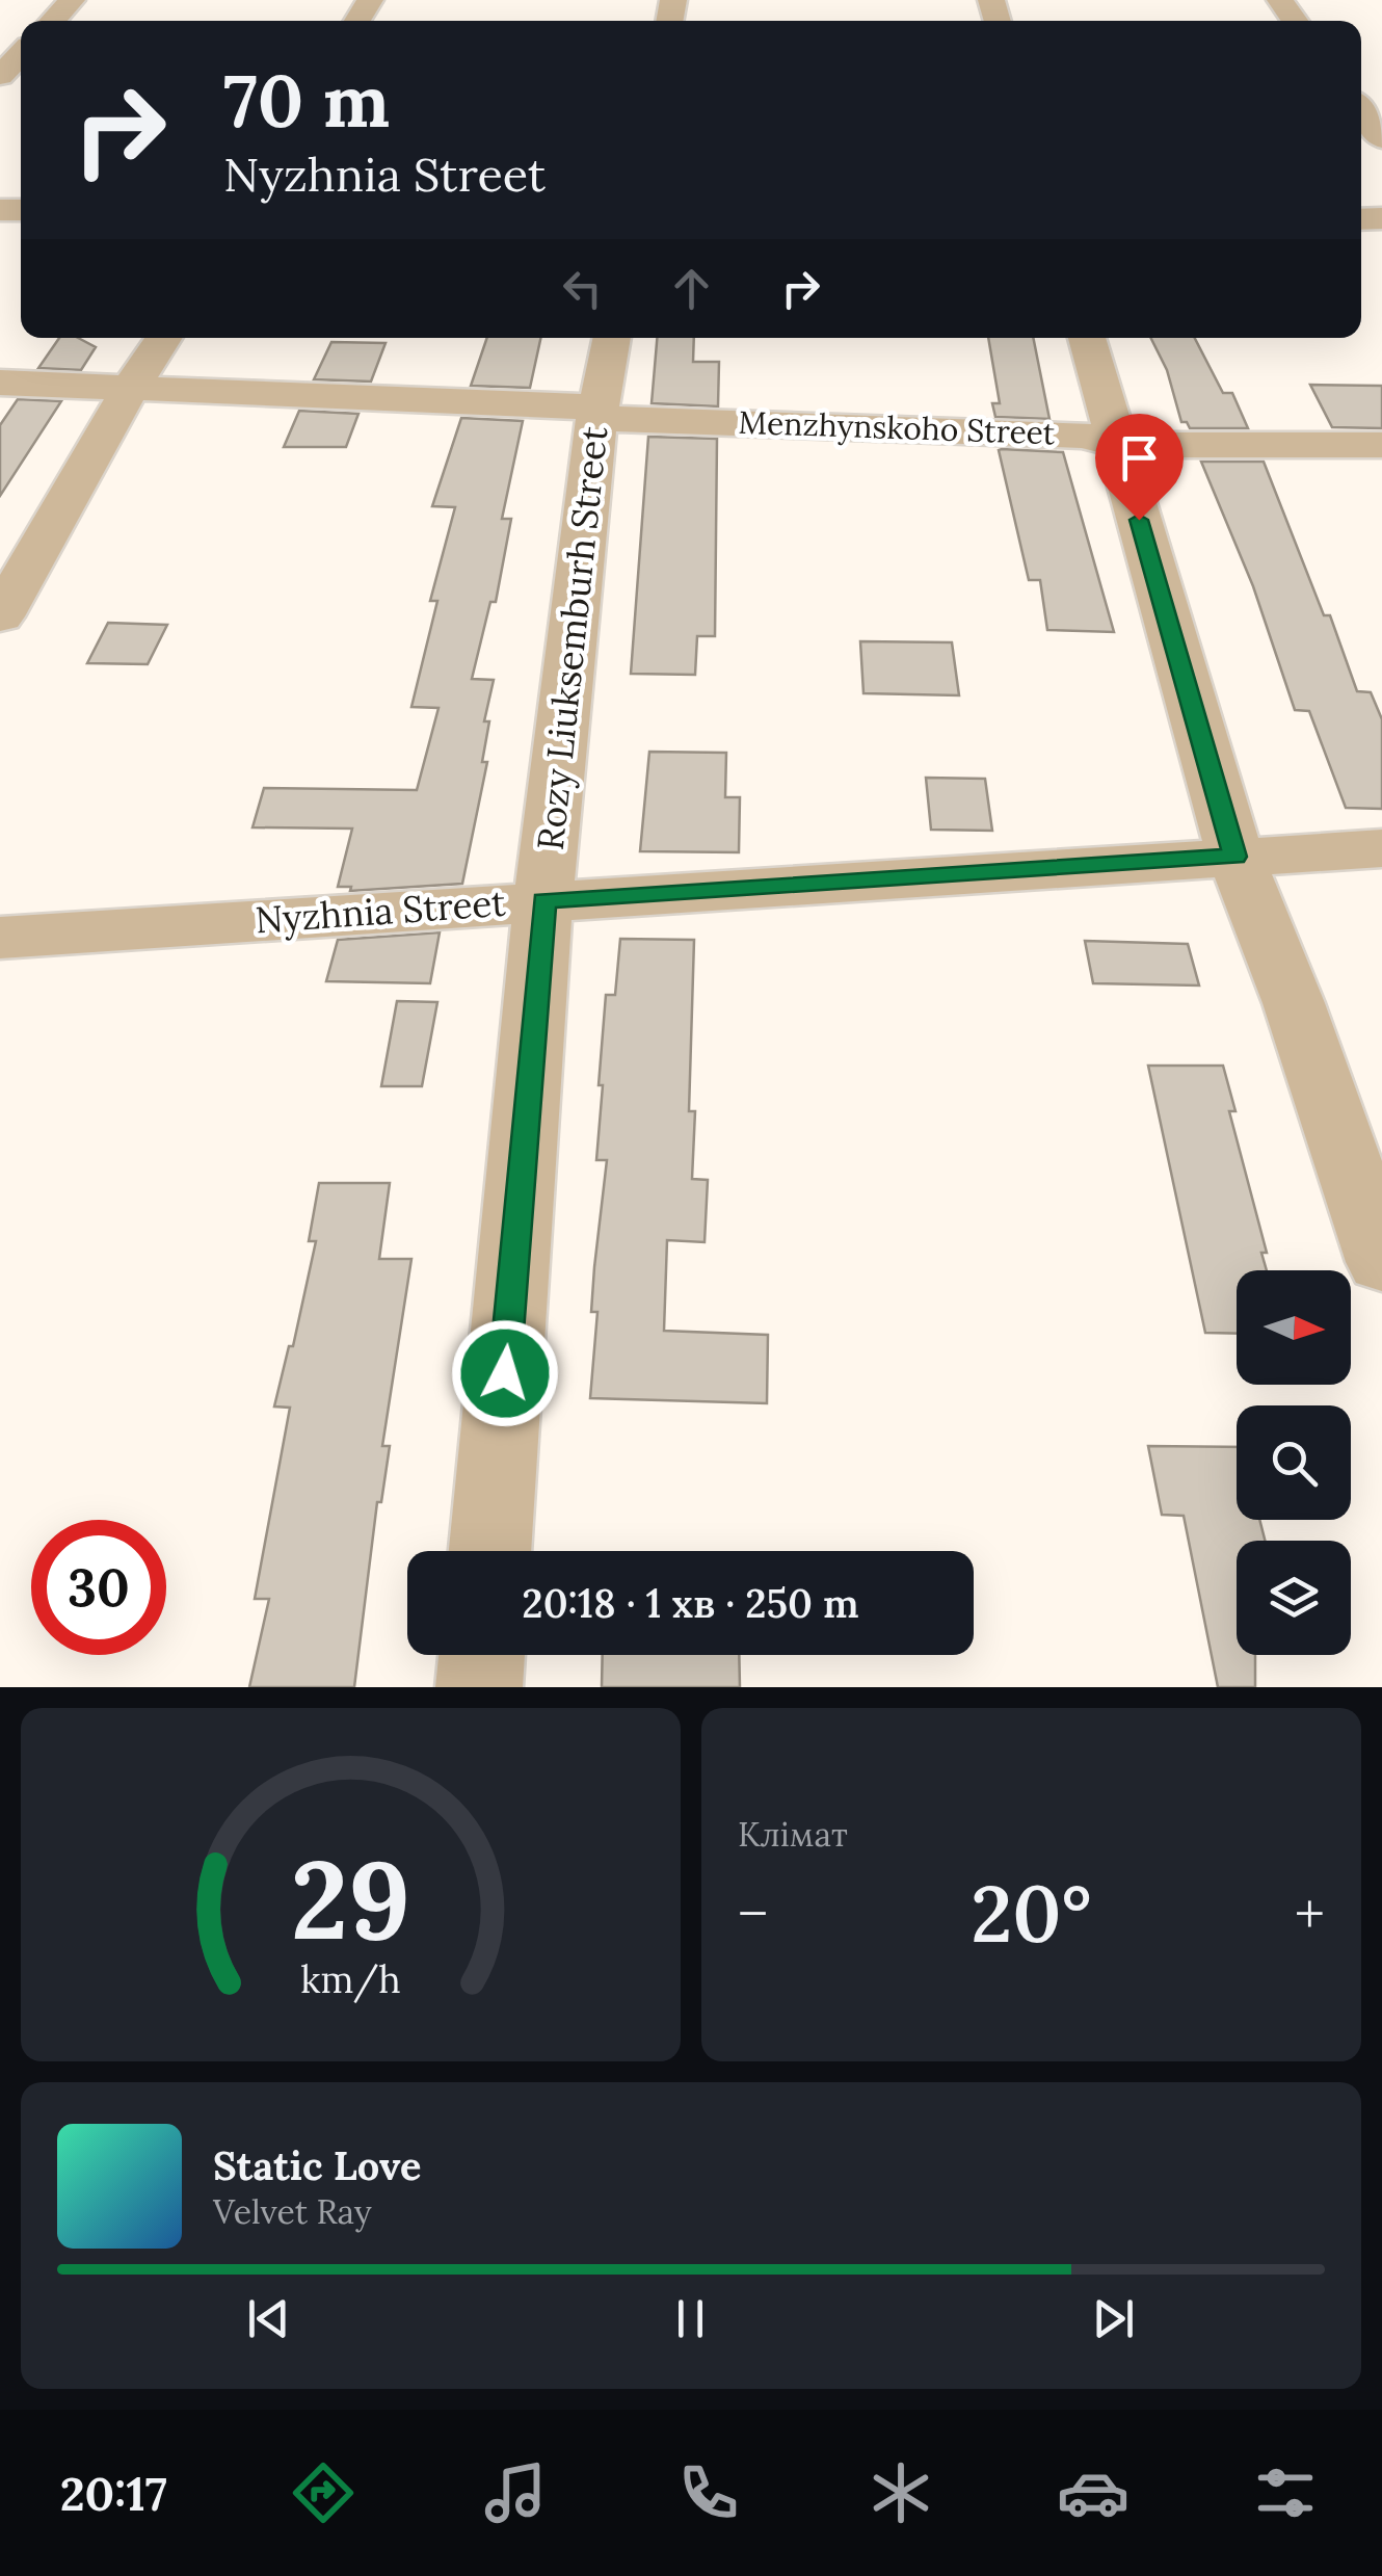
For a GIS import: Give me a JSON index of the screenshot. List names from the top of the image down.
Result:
{
  "streets": {
    "street": ["Menzhynskoho Street", "Rozy Liuksemburh Street", "Nyzhnia Street"]
  },
  "crossings": [
    ["Menzhynskoho Street", "Rozy Liuksemburh Street"],
    ["Rozy Liuksemburh Street", "Nyzhnia Street"]
  ],
  "north": "right",
  "page": {
    "turn": ["70 m", "Nyzhnia Street"],
    "limit": "30",
    "trip": "20:18 · 1 хв · 250 m",
    "tile": "Клімат",
    "heat": ["−", "20°", "+"],
    "song": ["Static Love", "Velvet Ray"],
    "tabs": "20:17",
    "gauge": ["29", "km/h"]
  }
}
